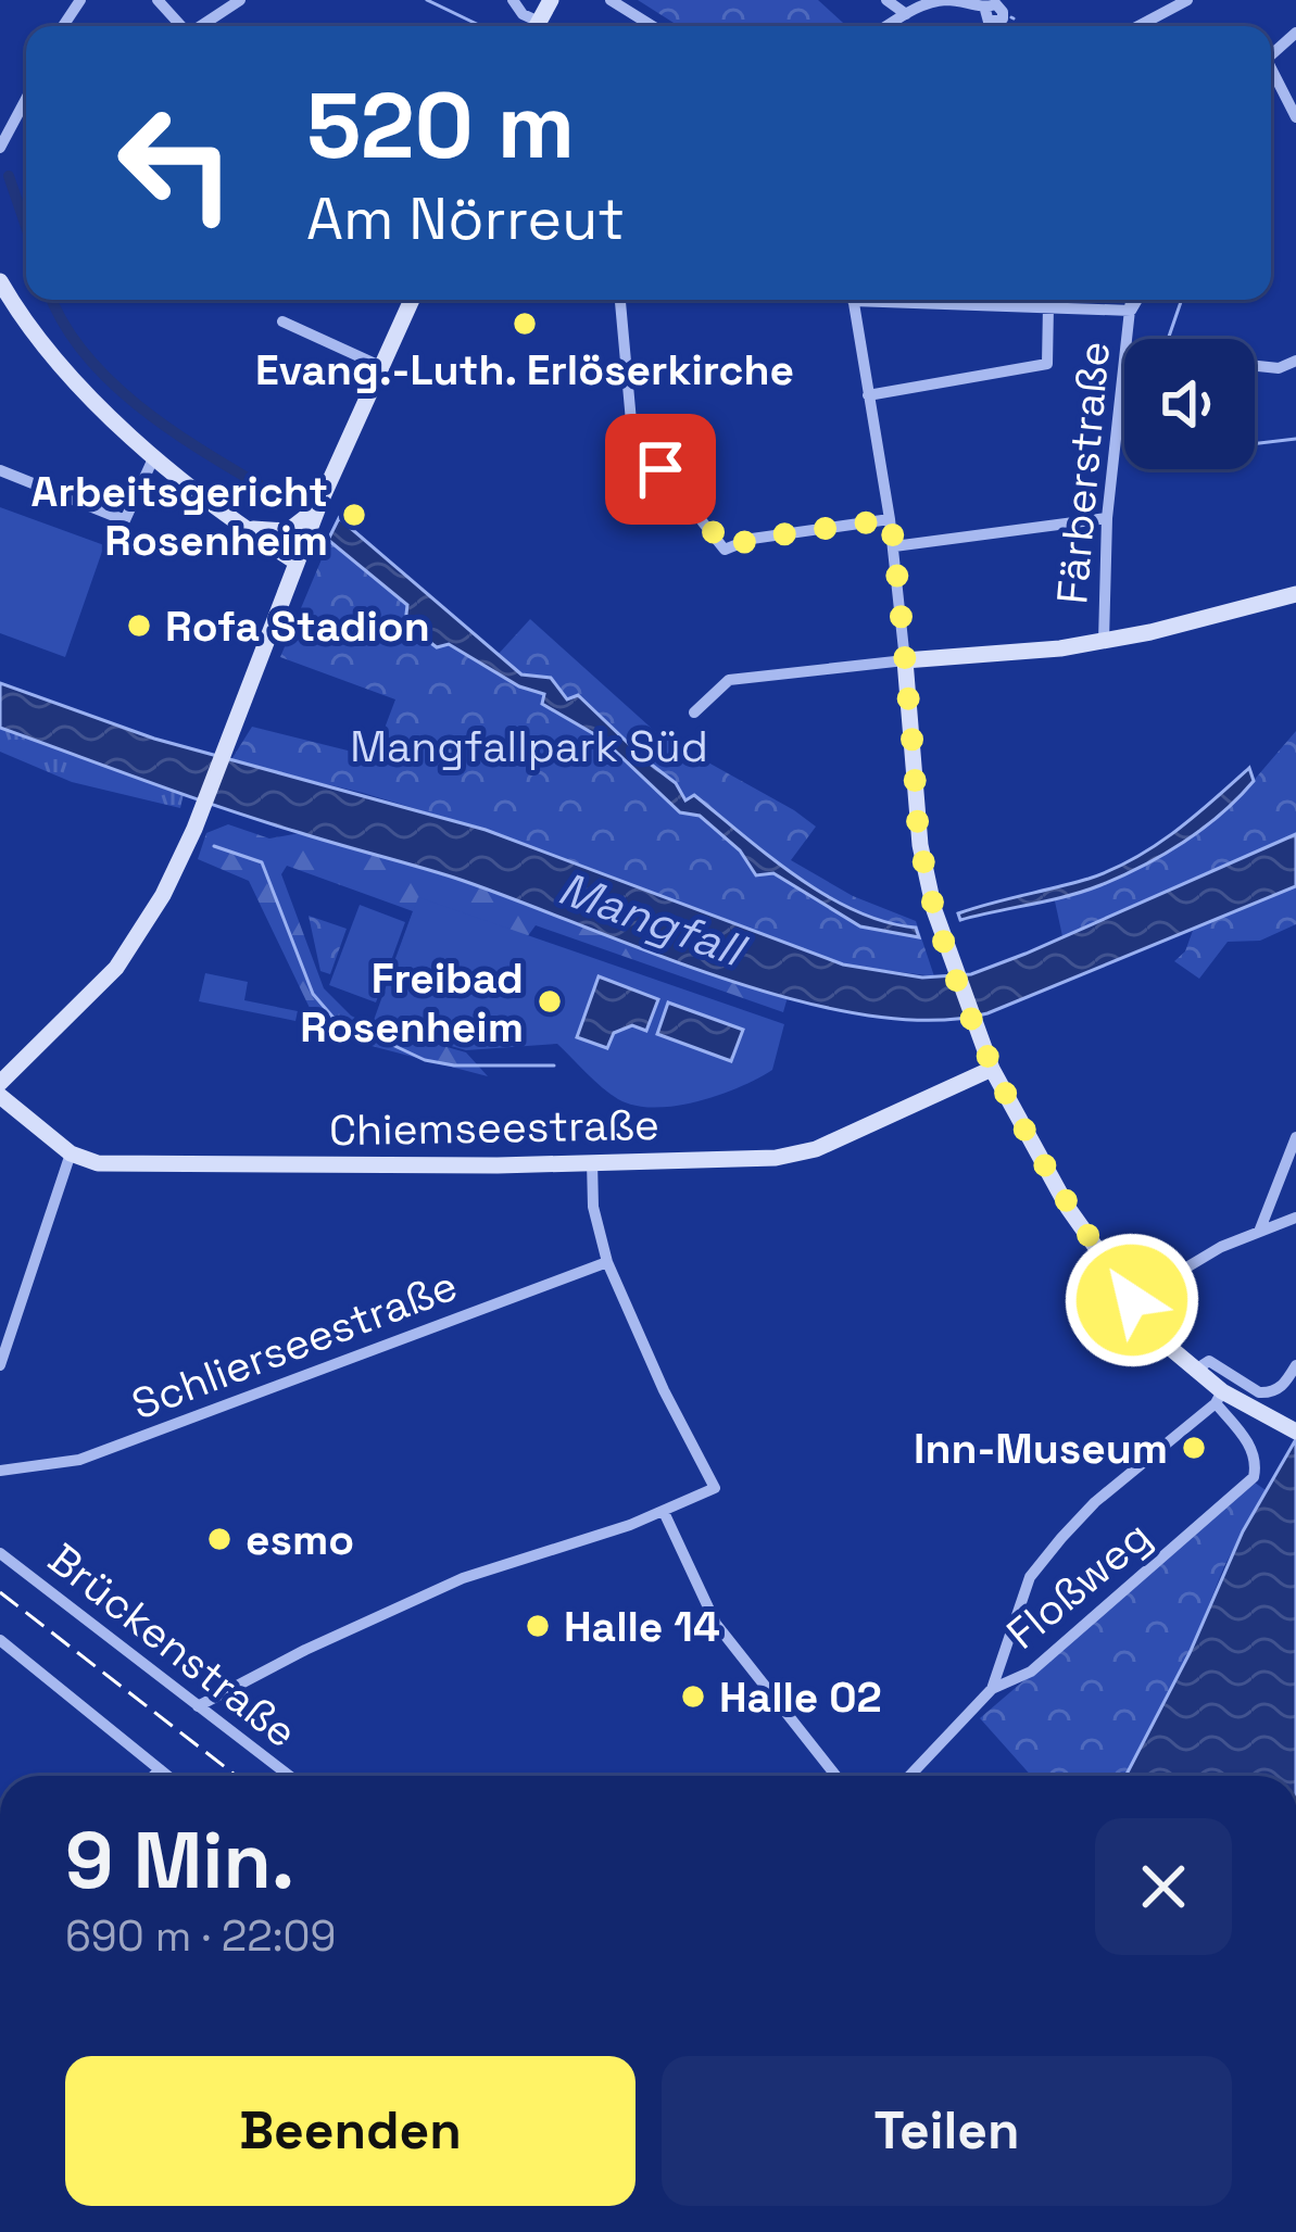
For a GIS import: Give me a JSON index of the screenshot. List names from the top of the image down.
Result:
{
  "streets": {
    "main road": ["Chiemseestraße"],
    "street": [
      "Färberstraße",
      "Schlierseestraße",
      "Floßweg",
      "Brückenstraße"
    ]
  },
  "water": ["Mangfall"],
  "parks": ["Mangfallpark Süd"],
  "places": [
    "Evang.-Luth. Erlöserkirche",
    "Arbeitsgericht Rosenheim",
    "Rofa Stadion",
    "Freibad Rosenheim",
    "Inn-Museum",
    "esmo",
    "Halle 14",
    "Halle 02"
  ],
  "page": {
    "turn": ["520 m", "Am Nörreut"],
    "heading": ["9 Min.", "690 m · 22:09"],
    "buttons": ["Beenden", "Teilen"]
  }
}
